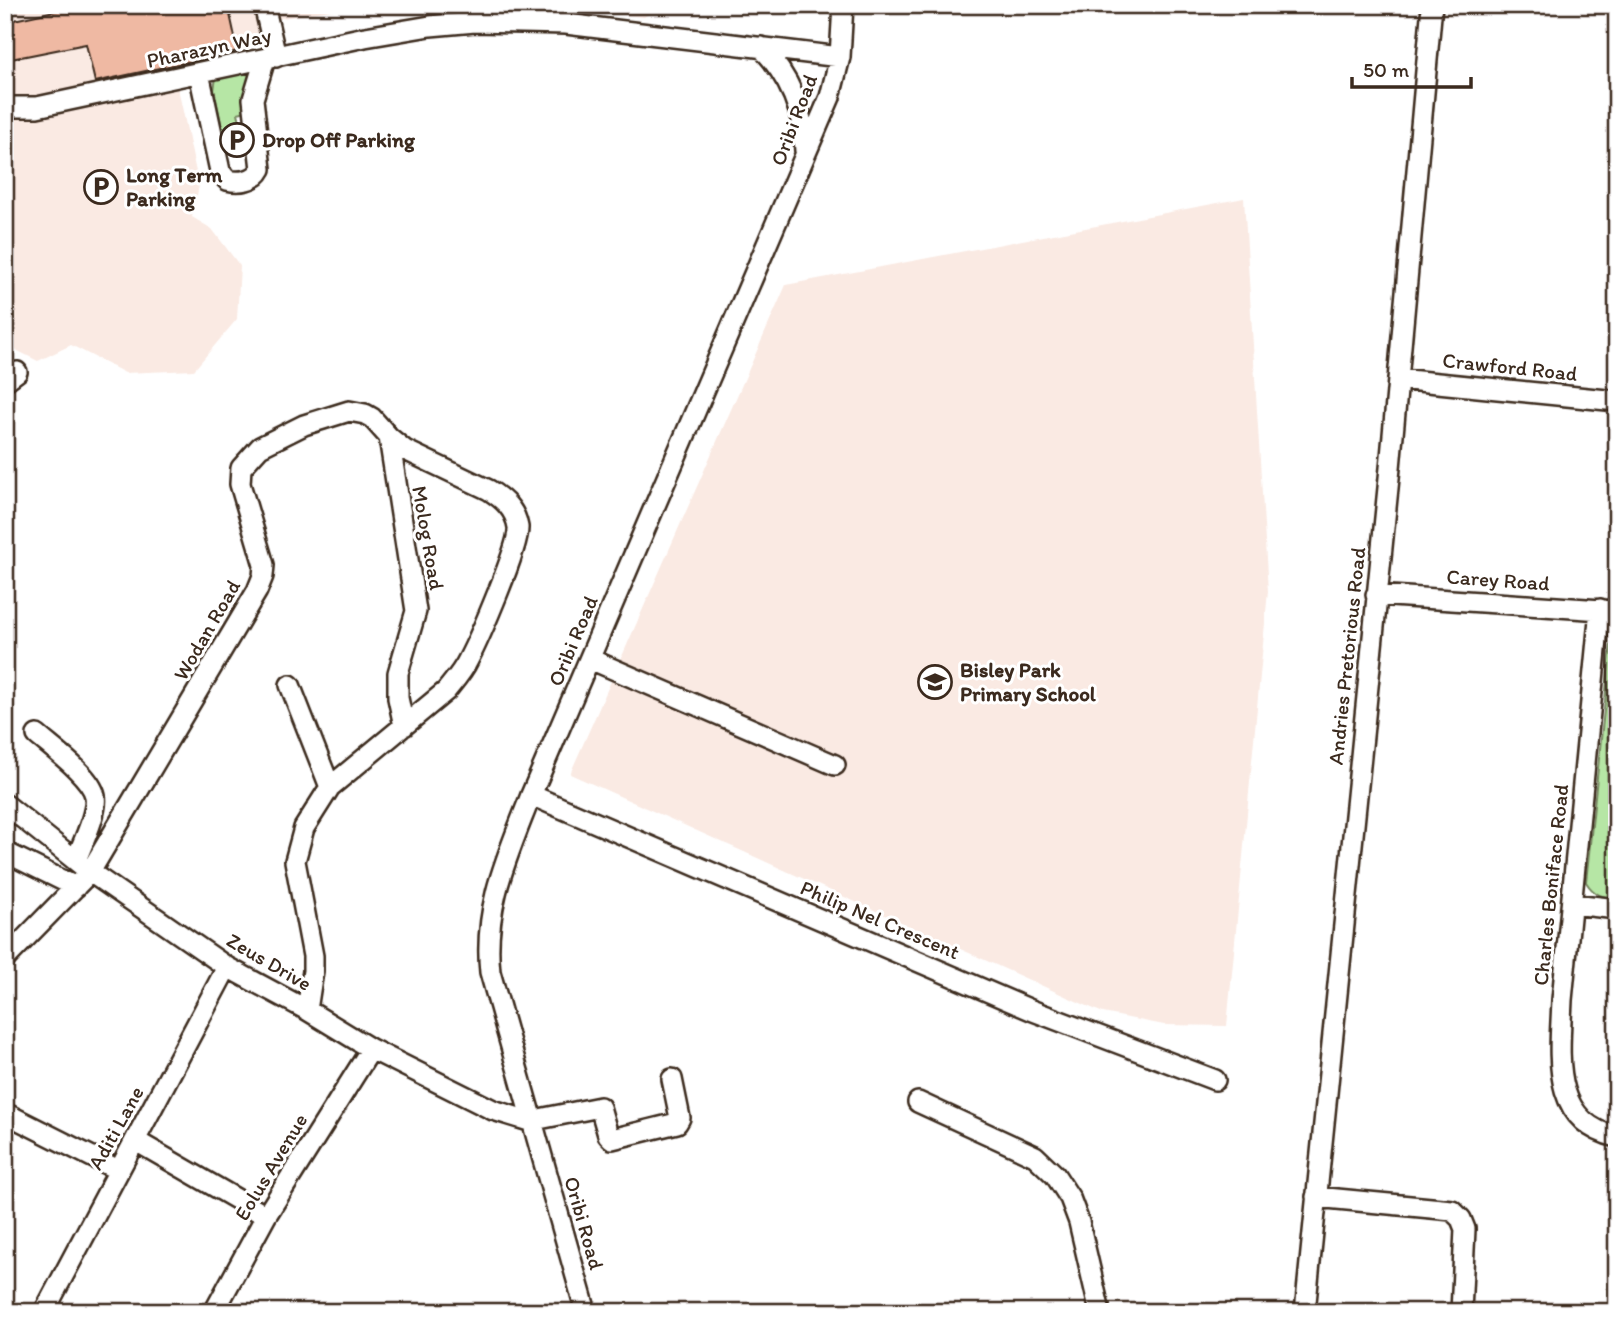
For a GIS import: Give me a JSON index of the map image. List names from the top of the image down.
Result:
{
  "streets": {
    "street": [
      "Pharazyn Way",
      "Oribi Road",
      "Crawford Road",
      "Molog Road",
      "Carey Road",
      "Wodan Road",
      "Andries Pretorious Road",
      "Charles Boniface Road",
      "Philip Nel Crescent",
      "Zeus Drive",
      "Aditi Lane",
      "Eolus Avenue"
    ]
  },
  "crossings": [
    ["Pharazyn Way", "Oribi Road"],
    ["Oribi Road", "Philip Nel Crescent"],
    ["Oribi Road", "Zeus Drive"],
    ["Crawford Road", "Andries Pretorious Road"],
    ["Molog Road", "Wodan Road"],
    ["Carey Road", "Andries Pretorious Road"],
    ["Carey Road", "Charles Boniface Road"],
    ["Wodan Road", "Zeus Drive"],
    ["Zeus Drive", "Aditi Lane"],
    ["Zeus Drive", "Eolus Avenue"]
  ],
  "places": {
    "parking": ["Drop Off Parking", "Long Term Parking"],
    "school or university": ["Bisley Park Primary School"]
  },
  "scale_bar": "50 m"
}
